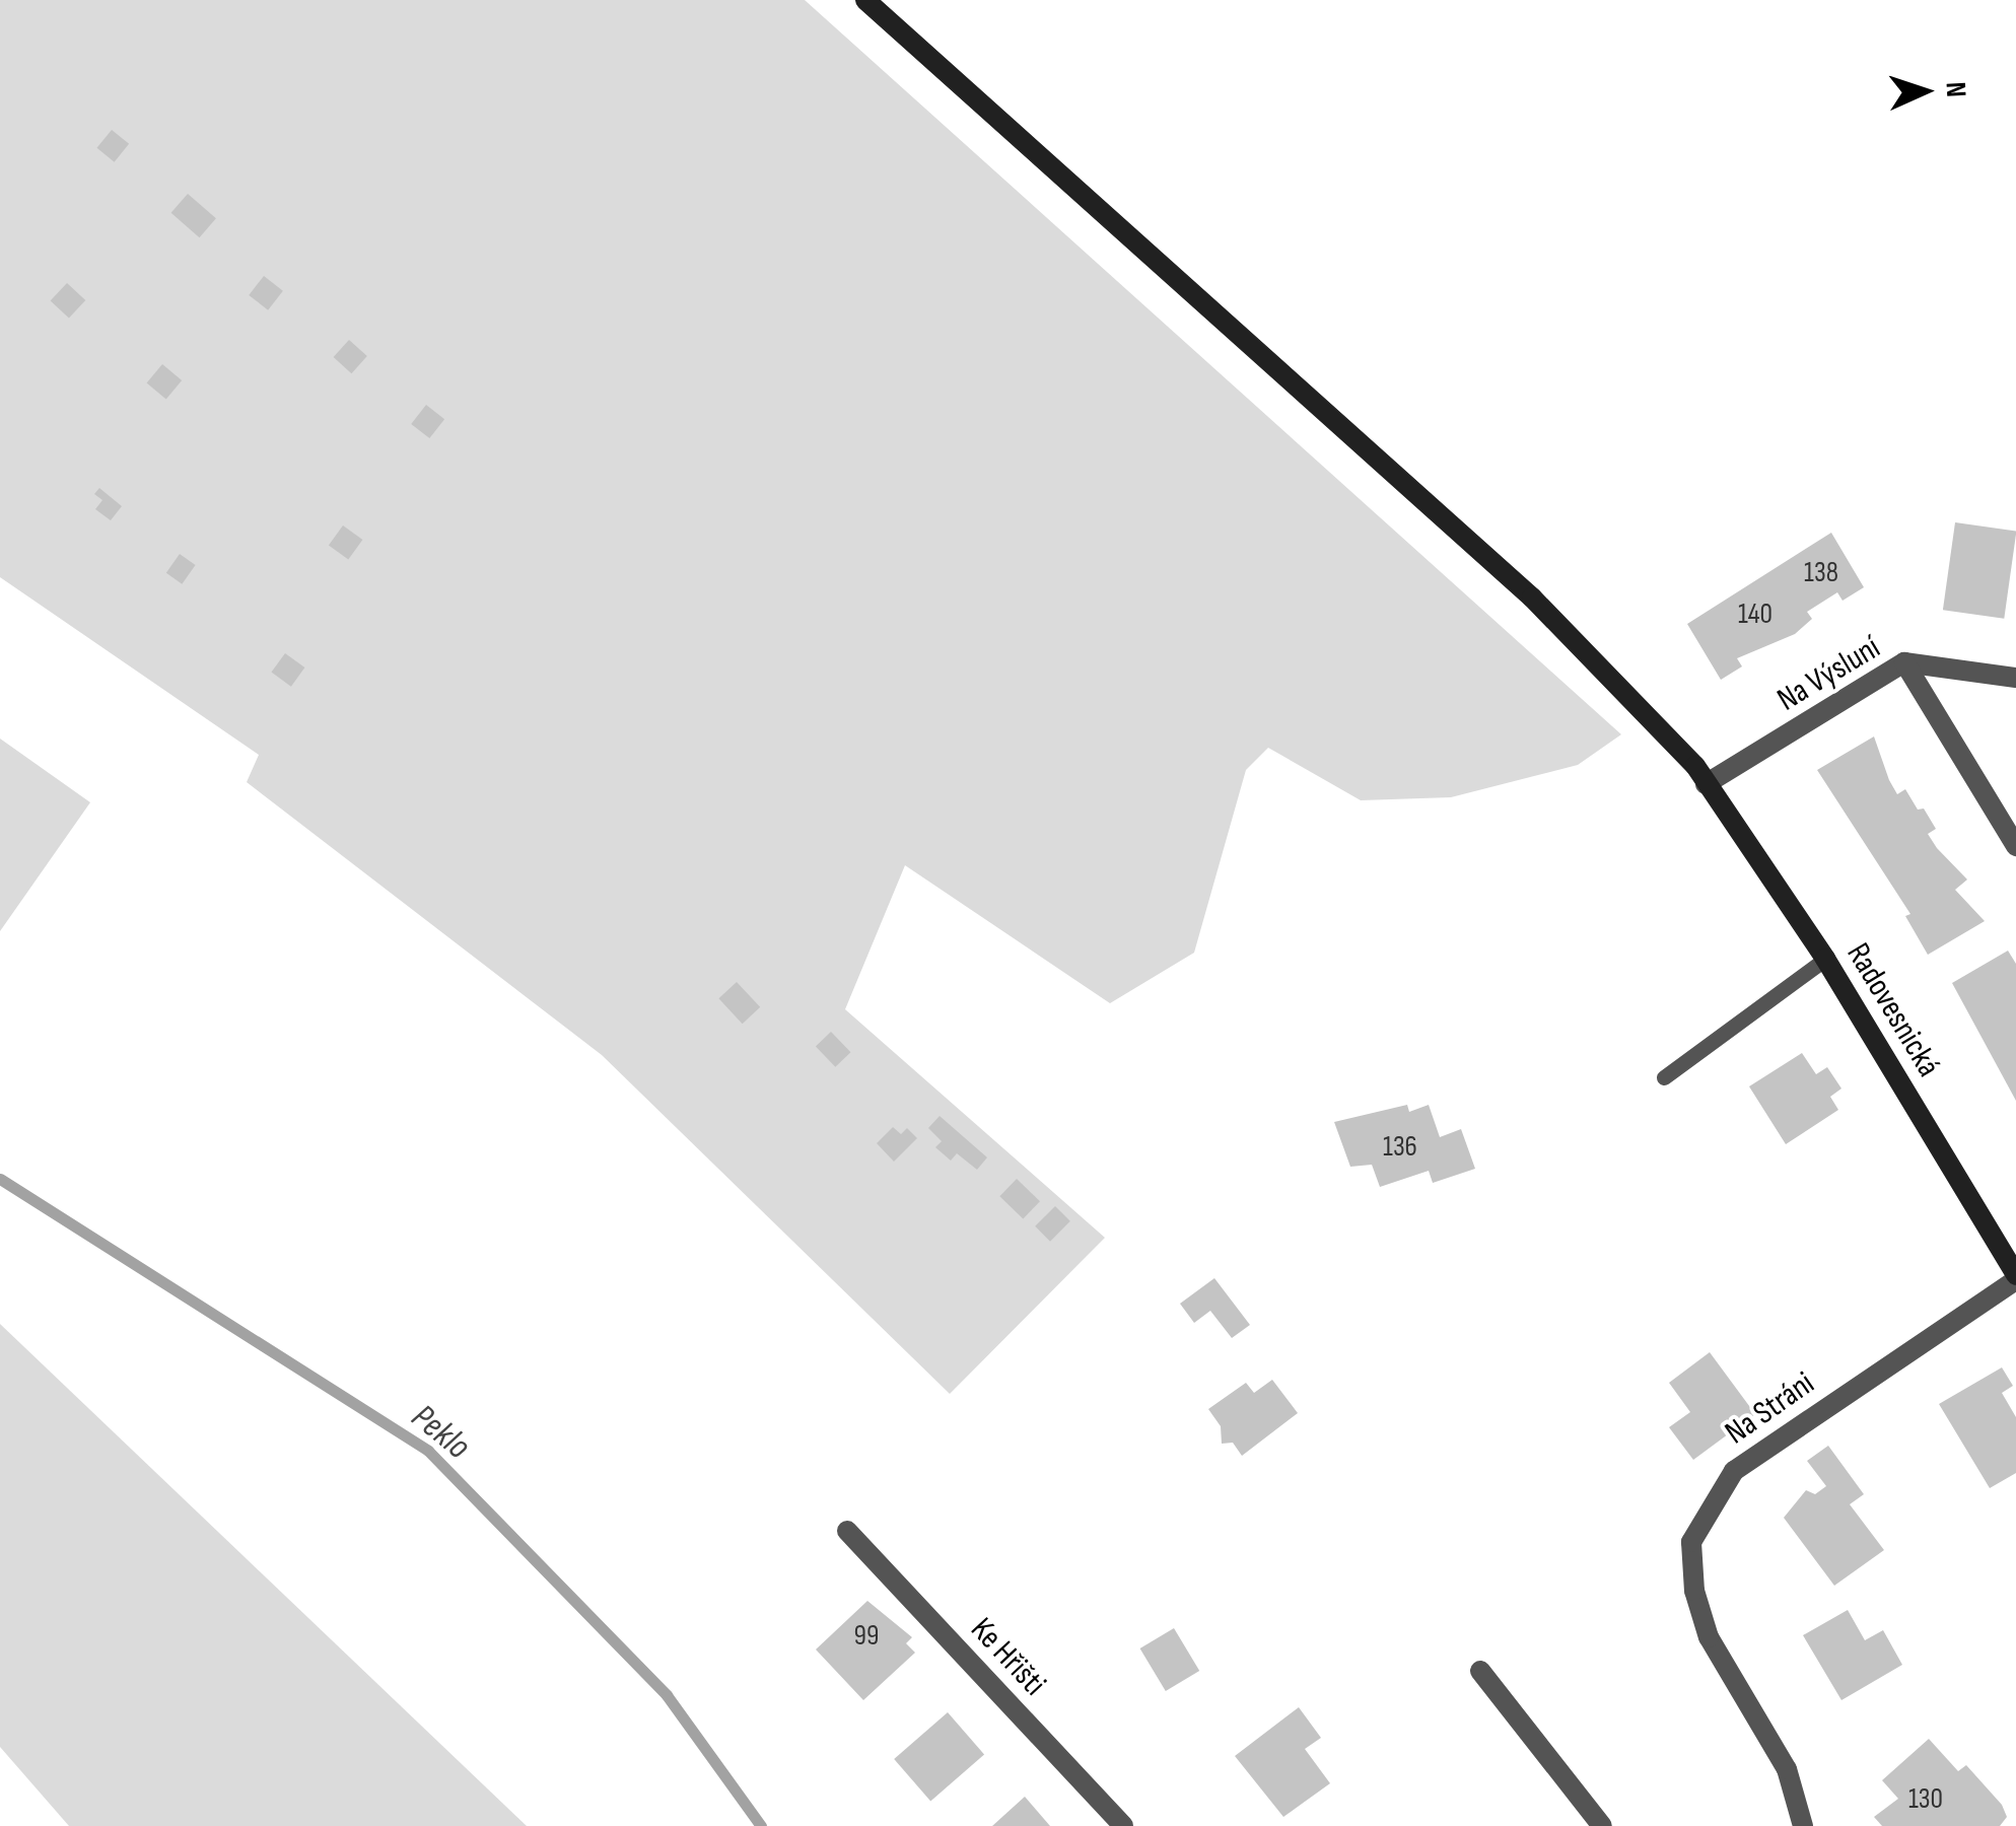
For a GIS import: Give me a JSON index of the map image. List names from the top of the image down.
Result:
{
  "streets": {
    "street": [
      "Na Výsluní",
      "Radovesnická",
      "Na Stráni",
      "Ke Hřišti"
    ]
  },
  "crossings": [
    ["Na Výsluní", "Radovesnická"],
    ["Radovesnická", "Na Stráni"]
  ],
  "water": ["Peklo"],
  "house_numbers": [
    "138",
    "140",
    "136",
    "99",
    "130"
  ],
  "north": "right"
}
